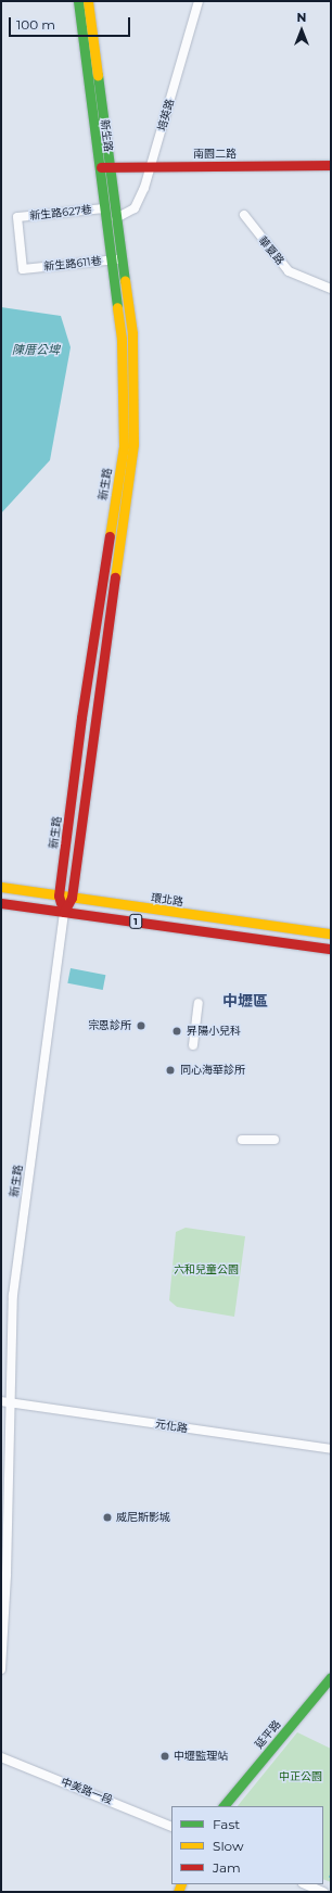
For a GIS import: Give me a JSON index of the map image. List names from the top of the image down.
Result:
{
  "streets": {
    "main road": [
      "新生路",
      "南園二路",
      "環北路",
      "1",
      "延平路"
    ],
    "street": [
      "培英路",
      "新生路627巷",
      "華夏路",
      "新生路611巷",
      "元化路",
      "中美路一段"
    ]
  },
  "crossings": [
    ["培英路", "新生路"],
    ["培英路", "南園二路"],
    ["新生路", "南園二路"],
    ["新生路", "新生路627巷"],
    ["新生路", "新生路611巷"],
    ["新生路", "環北路"],
    ["新生路", "1"],
    ["新生路", "元化路"],
    ["新生路627巷", "新生路611巷"]
  ],
  "districts": ["中壢區"],
  "water": ["陳厝公埤"],
  "parks": ["六和兒童公園", "中正公園"],
  "places": [
    "宗恩診所",
    "昇陽小兒科",
    "同心海華診所",
    "威尼斯影城",
    "中壢監理站"
  ],
  "legend": ["Fast", "Slow", "Jam"],
  "scale_bar": "100 m",
  "north": "top"
}
